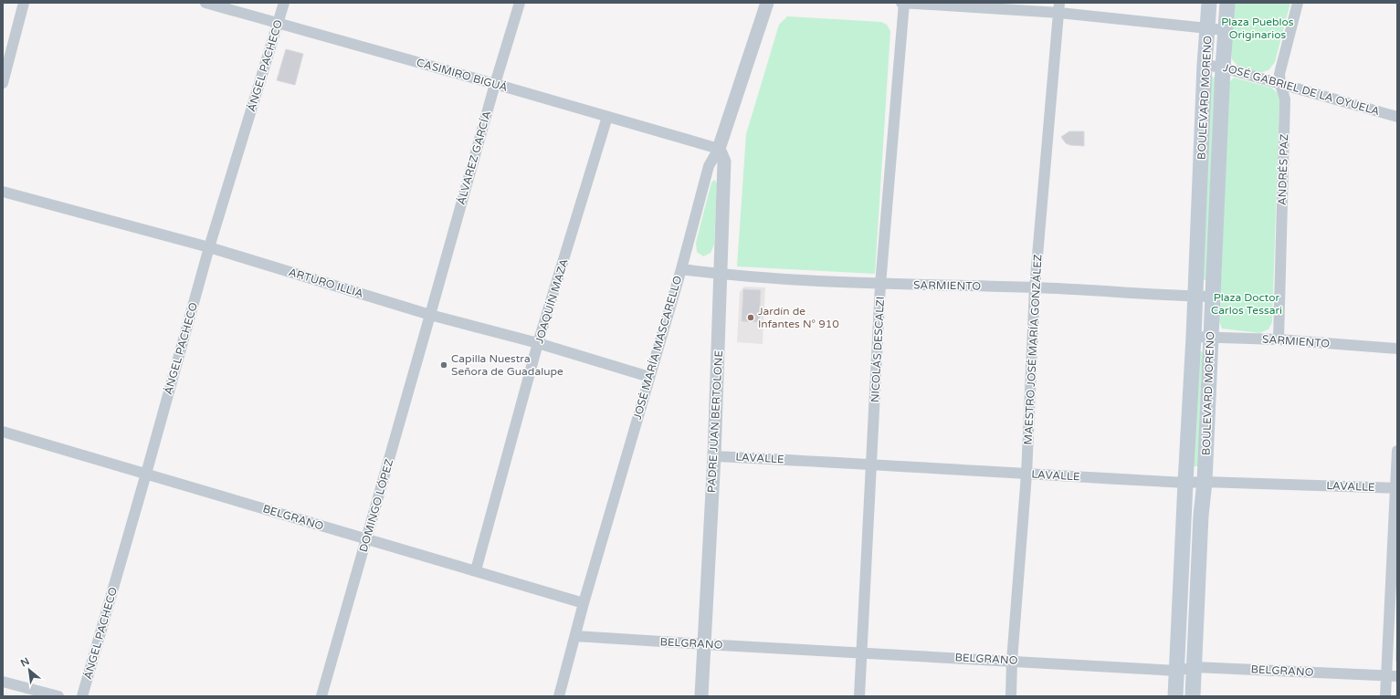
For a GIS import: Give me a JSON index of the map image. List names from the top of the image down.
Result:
{
  "streets": {
    "main road": ["BOULEVARD MORENO"],
    "street": [
      "ÁNGEL PACHECO",
      "CASIMIRO BIGUÁ",
      "JOSÉ GABRIEL DE LA OYUELA",
      "ÁLVAREZ GARCÍA",
      "ANDRÉS PAZ",
      "ARTURO ILLIA",
      "SARMIENTO",
      "JOAQUÍN MAZA",
      "JOSÉ MARÍA MASCARELLO",
      "NICOLÁS DESCALZI",
      "MAESTRO JOSÉ MARÍA GONZÁLEZ",
      "PADRE JUAN BERTOLONE",
      "LAVALLE",
      "DOMINGO LÓPEZ",
      "BELGRANO"
    ]
  },
  "crossings": [
    ["ÁNGEL PACHECO", "CASIMIRO BIGUÁ"],
    ["ÁNGEL PACHECO", "ARTURO ILLIA"],
    ["ÁNGEL PACHECO", "BELGRANO"],
    ["CASIMIRO BIGUÁ", "ÁLVAREZ GARCÍA"],
    ["CASIMIRO BIGUÁ", "JOAQUÍN MAZA"],
    ["CASIMIRO BIGUÁ", "JOSÉ MARÍA MASCARELLO"],
    ["CASIMIRO BIGUÁ", "PADRE JUAN BERTOLONE"],
    ["JOSÉ GABRIEL DE LA OYUELA", "BOULEVARD MORENO"],
    ["JOSÉ GABRIEL DE LA OYUELA", "ANDRÉS PAZ"],
    ["BOULEVARD MORENO", "SARMIENTO"],
    ["BOULEVARD MORENO", "LAVALLE"],
    ["BOULEVARD MORENO", "BELGRANO"],
    ["ÁLVAREZ GARCÍA", "ARTURO ILLIA"],
    ["ÁLVAREZ GARCÍA", "DOMINGO LÓPEZ"],
    ["ANDRÉS PAZ", "SARMIENTO"],
    ["ARTURO ILLIA", "JOAQUÍN MAZA"],
    ["ARTURO ILLIA", "JOSÉ MARÍA MASCARELLO"],
    ["ARTURO ILLIA", "DOMINGO LÓPEZ"],
    ["SARMIENTO", "JOSÉ MARÍA MASCARELLO"],
    ["SARMIENTO", "NICOLÁS DESCALZI"],
    ["SARMIENTO", "MAESTRO JOSÉ MARÍA GONZÁLEZ"],
    ["SARMIENTO", "PADRE JUAN BERTOLONE"],
    ["JOAQUÍN MAZA", "BELGRANO"],
    ["JOSÉ MARÍA MASCARELLO", "PADRE JUAN BERTOLONE"],
    ["JOSÉ MARÍA MASCARELLO", "BELGRANO"],
    ["NICOLÁS DESCALZI", "LAVALLE"],
    ["NICOLÁS DESCALZI", "BELGRANO"],
    ["MAESTRO JOSÉ MARÍA GONZÁLEZ", "LAVALLE"],
    ["MAESTRO JOSÉ MARÍA GONZÁLEZ", "BELGRANO"],
    ["PADRE JUAN BERTOLONE", "LAVALLE"],
    ["PADRE JUAN BERTOLONE", "BELGRANO"],
    ["DOMINGO LÓPEZ", "BELGRANO"]
  ],
  "parks": ["Plaza Pueblos Originarios", "Plaza Doctor Carlos Tessari"],
  "places": ["Jardín de Infantes N° 910", "Capilla Nuestra Señora de Guadalupe"],
  "north": "top left"
}
